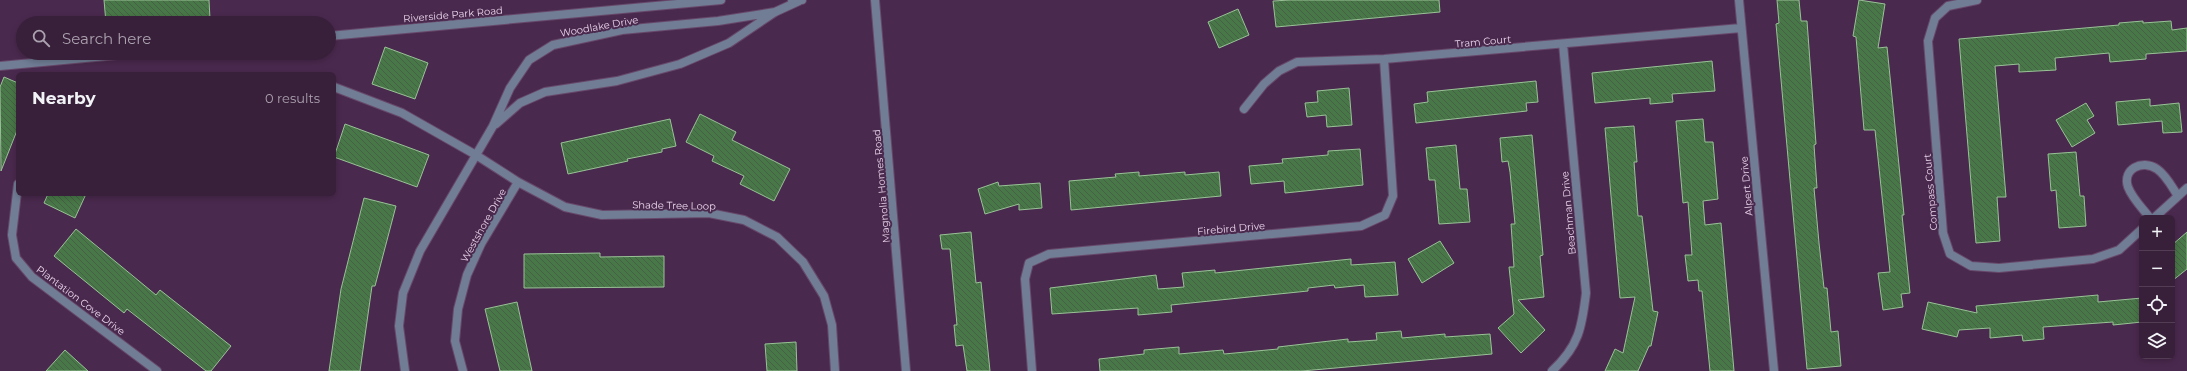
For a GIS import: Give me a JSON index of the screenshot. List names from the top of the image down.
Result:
{
  "streets": {
    "street": [
      "Riverside Park Road",
      "Woodlake Drive",
      "Tram Court",
      "Magnolia Homes Road",
      "Alpert Drive",
      "Compass Court",
      "Shade Tree Loop",
      "Beachman Drive",
      "Westshore Drive",
      "Firebird Drive",
      "Plantation Cove Drive"
    ]
  },
  "crossings": [
    ["Woodlake Drive", "Shade Tree Loop"],
    ["Tram Court", "Alpert Drive"],
    ["Tram Court", "Beachman Drive"],
    ["Tram Court", "Firebird Drive"],
    ["Shade Tree Loop", "Westshore Drive"]
  ],
  "page": {
    "search": "Search here",
    "heading": ["Nearby", "0 results"],
    "map_buttons": ["+", "−"]
  }
}
